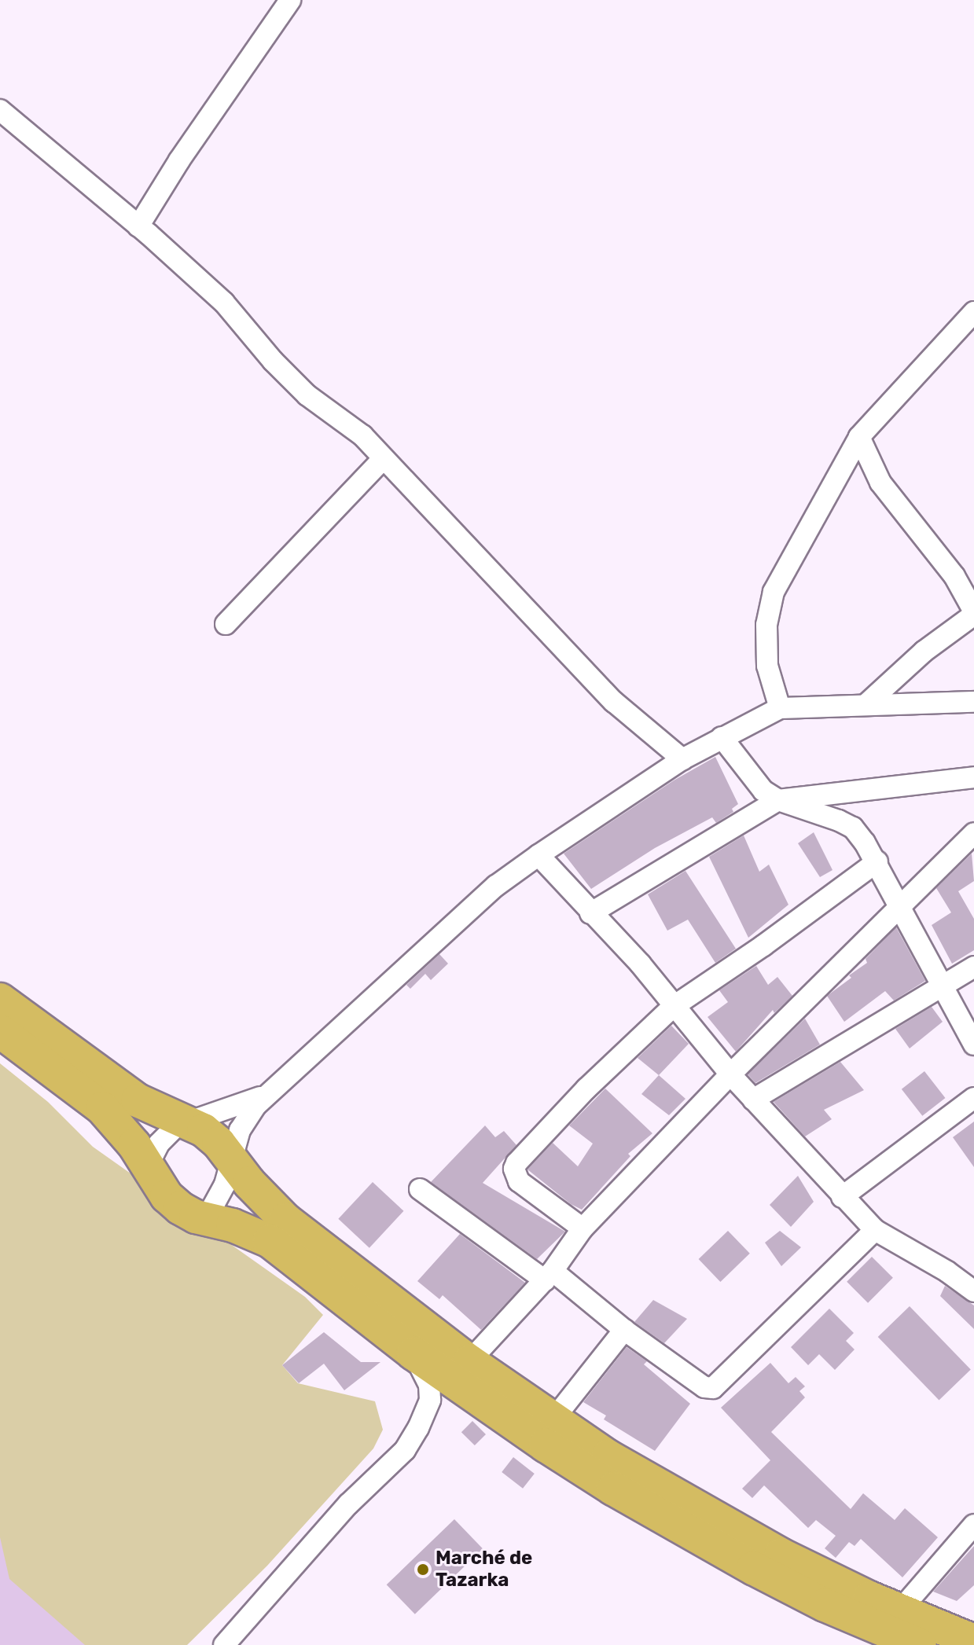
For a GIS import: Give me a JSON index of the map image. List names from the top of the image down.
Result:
{
  "places": ["Marché de Tazarka"]
}
